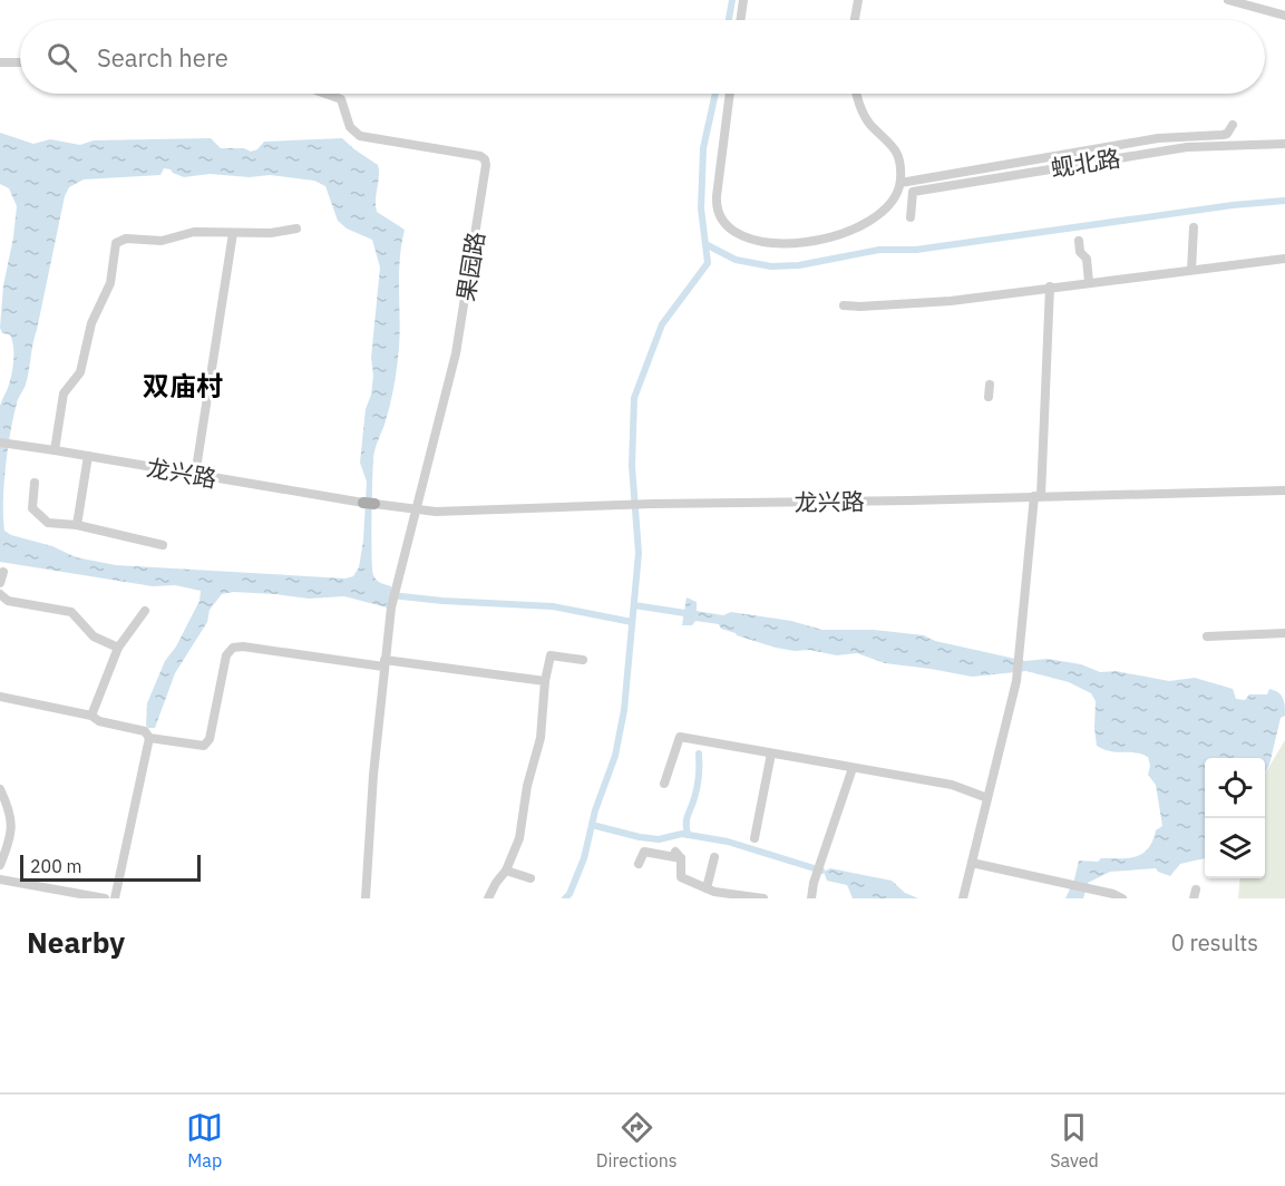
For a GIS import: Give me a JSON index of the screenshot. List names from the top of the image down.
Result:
{
  "streets": {
    "street": ["蚬北路", "果园路", "龙兴路"]
  },
  "crossings": [
    ["果园路", "龙兴路"]
  ],
  "districts": ["双庙村"],
  "scale_bar": "200 m",
  "page": {
    "search": "Search here",
    "scale": "200 m",
    "heading": ["Nearby", "0 results"],
    "nav": ["Map", "Directions", "Saved"]
  }
}
